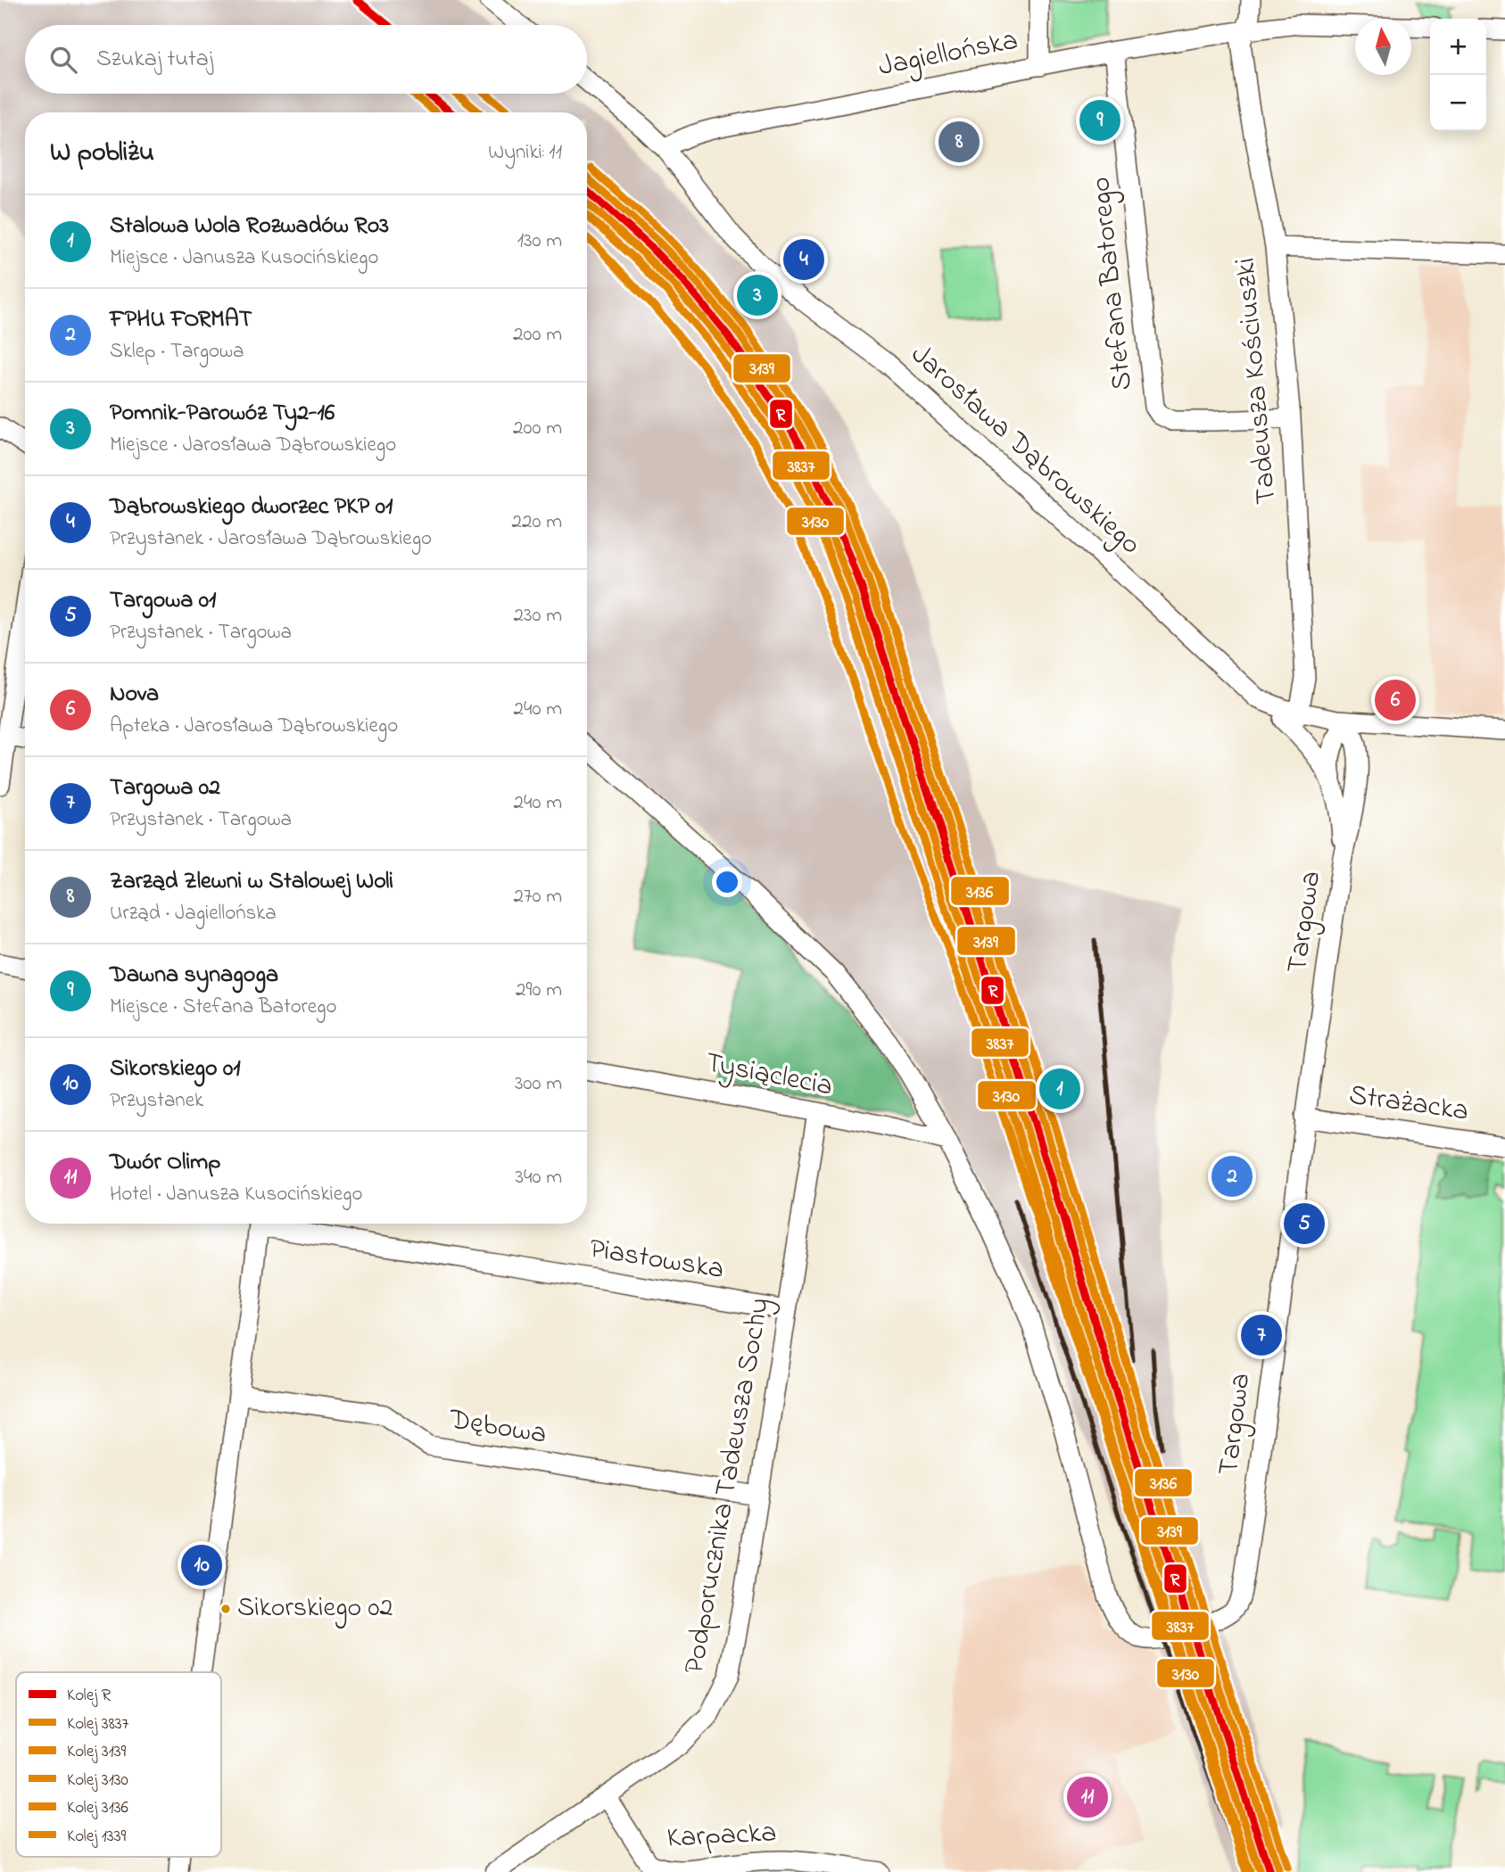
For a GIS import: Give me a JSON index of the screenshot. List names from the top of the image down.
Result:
{
  "streets": {
    "street": [
      "Jagiellońska",
      "Stefana Batorego",
      "Tadeusza Kościuszki",
      "Jarosława Dąbrowskiego",
      "Targowa",
      "Tysiąclecia",
      "Strażacka",
      "Piastowska",
      "Dębowa",
      "Podporucznika Tadeusza Sochy",
      "Karpacka"
    ]
  },
  "crossings": [
    ["Jagiellońska", "Stefana Batorego"],
    ["Jagiellońska", "Tadeusza Kościuszki"],
    ["Jagiellońska", "Jarosława Dąbrowskiego"],
    ["Stefana Batorego", "Tadeusza Kościuszki"],
    ["Tadeusza Kościuszki", "Targowa"],
    ["Jarosława Dąbrowskiego", "Targowa"],
    ["Targowa", "Tysiąclecia"],
    ["Targowa", "Strażacka"],
    ["Tysiąclecia", "Podporucznika Tadeusza Sochy"],
    ["Piastowska", "Podporucznika Tadeusza Sochy"],
    ["Dębowa", "Podporucznika Tadeusza Sochy"],
    ["Podporucznika Tadeusza Sochy", "Karpacka"]
  ],
  "places": ["Sikorskiego 02"],
  "lines": [
    "rail line R",
    "rail line 3837",
    "rail line 3139",
    "rail line 1339",
    "rail line 3136",
    "rail line 3130"
  ],
  "legend": [
    "Kolej R",
    "Kolej 3837",
    "Kolej 3139",
    "Kolej 3130",
    "Kolej 3136",
    "Kolej 1339"
  ],
  "north": "top",
  "page": {
    "map_buttons": ["+", "−"],
    "search": "Szukaj tutaj",
    "pins": [
      "9",
      "8",
      "4",
      "3",
      "6",
      "1",
      "2",
      "5",
      "7",
      "10",
      "11"
    ],
    "heading": ["W pobliżu", "Wyniki: 11"],
    "list": [
      {
        "mark": "1",
        "name": "Stalowa Wola Rozwadów Ro3",
        "note": "Miejsce · Janusza Kusocińskiego",
        "value": "130 m"
      },
      {
        "mark": "2",
        "name": "FPHU FORMAT",
        "note": "Sklep · Targowa",
        "value": "200 m"
      },
      {
        "mark": "3",
        "name": "Pomnik-Parowóz Ty2-16",
        "note": "Miejsce · Jarosława Dąbrowskiego",
        "value": "200 m"
      },
      {
        "mark": "4",
        "name": "Dąbrowskiego dworzec PKP 01",
        "note": "Przystanek · Jarosława Dąbrowskiego",
        "value": "220 m"
      },
      {
        "mark": "5",
        "name": "Targowa 01",
        "note": "Przystanek · Targowa",
        "value": "230 m"
      },
      {
        "mark": "6",
        "name": "Nova",
        "note": "Apteka · Jarosława Dąbrowskiego",
        "value": "240 m"
      },
      {
        "mark": "7",
        "name": "Targowa 02",
        "note": "Przystanek · Targowa",
        "value": "240 m"
      },
      {
        "mark": "8",
        "name": "Zarząd Zlewni w Stalowej Woli",
        "note": "Urząd · Jagiellońska",
        "value": "270 m"
      },
      {
        "mark": "9",
        "name": "Dawna synagoga",
        "note": "Miejsce · Stefana Batorego",
        "value": "290 m"
      },
      {
        "mark": "10",
        "name": "Sikorskiego 01",
        "note": "Przystanek",
        "value": "300 m"
      },
      {
        "mark": "11",
        "name": "Dwór Olimp",
        "note": "Hotel · Janusza Kusocińskiego",
        "value": "340 m"
      }
    ]
  }
}
